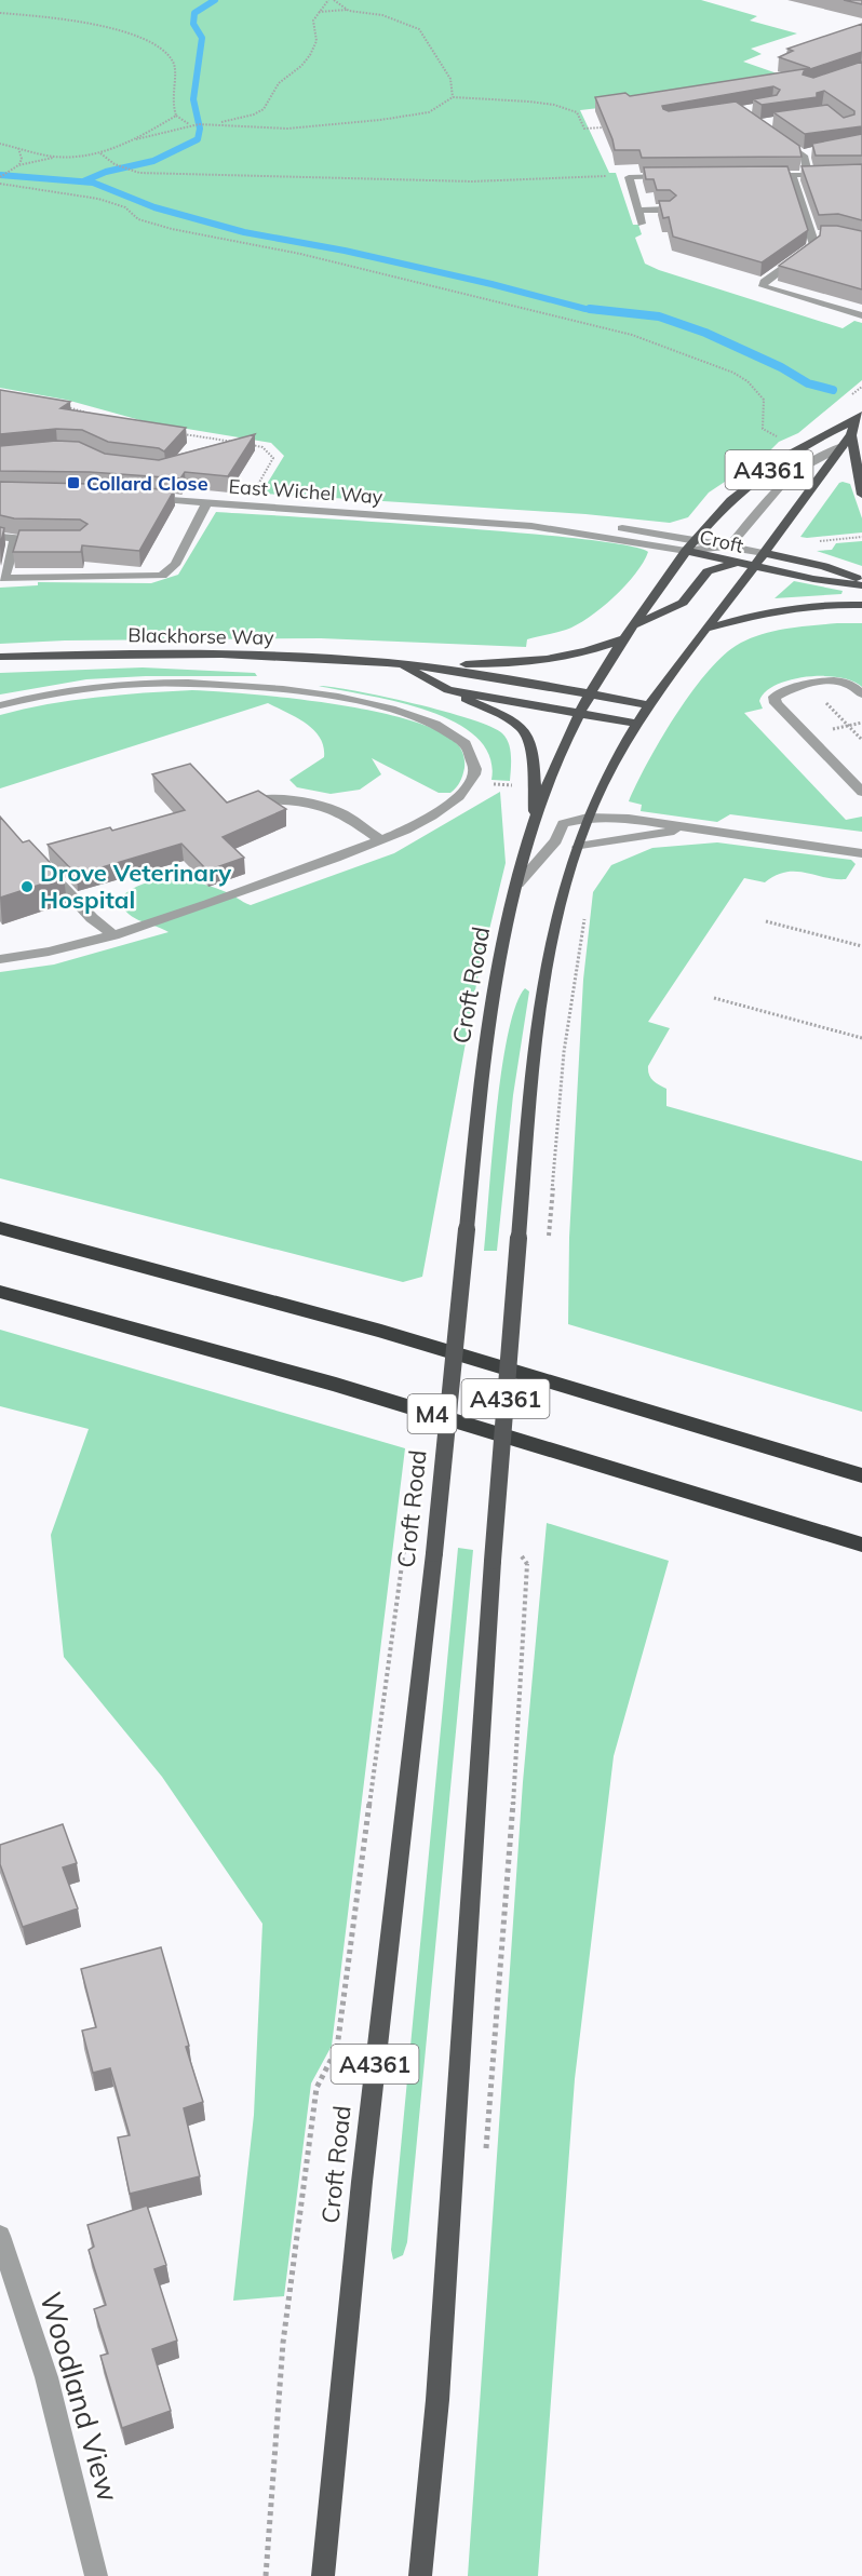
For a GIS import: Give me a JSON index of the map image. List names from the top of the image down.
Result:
{
  "streets": {
    "highway": ["M4"],
    "main road": [
      "A4361",
      "Croft",
      "Blackhorse Way",
      "Croft Road"
    ],
    "street": ["East Wichel Way", "Woodland View"]
  },
  "crossings": [
    ["East Wichel Way", "Croft"],
    ["East Wichel Way", "Croft Road"],
    ["Croft", "Croft Road"],
    ["Blackhorse Way", "Croft Road"]
  ],
  "places": {
    "transit": ["Collard Close"],
    "other": ["Drove Veterinary Hospital"]
  }
}
